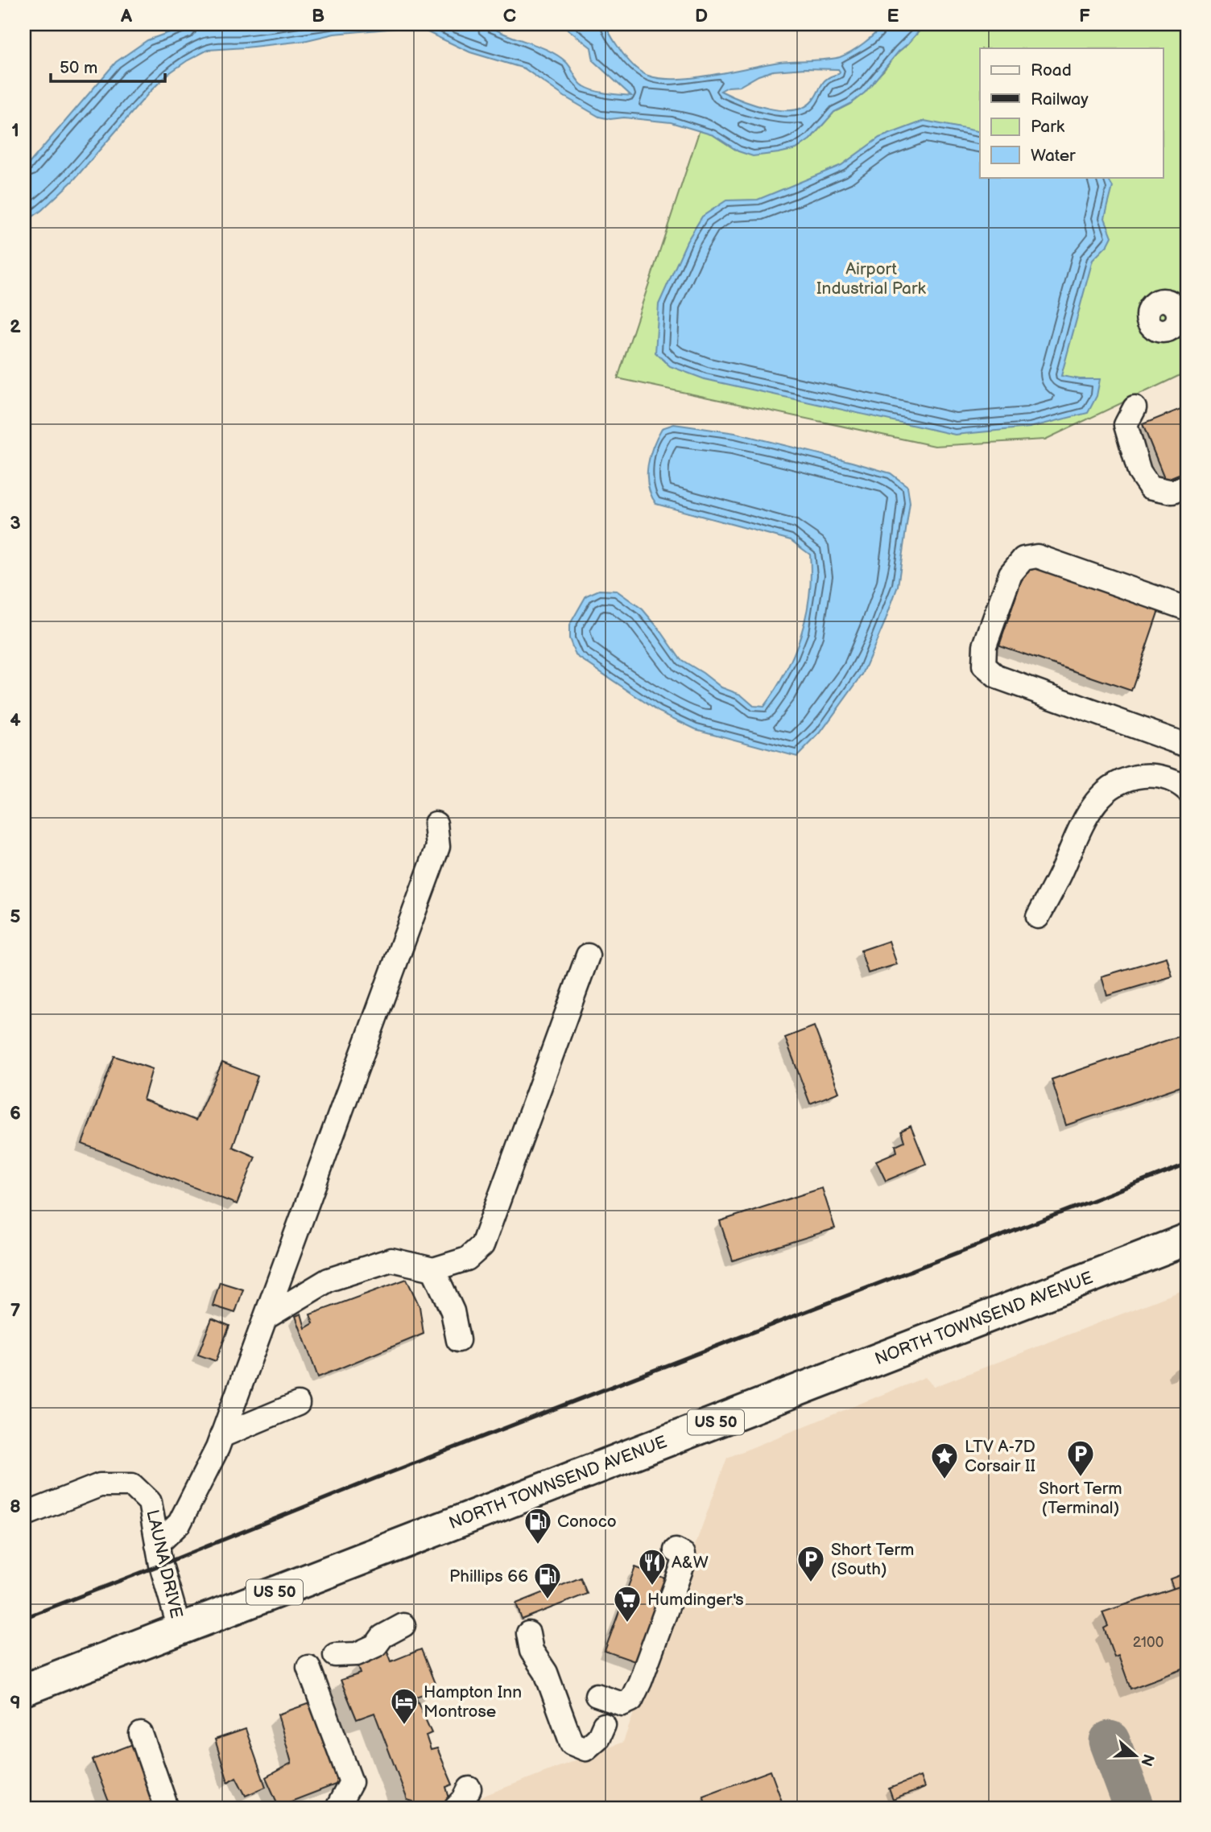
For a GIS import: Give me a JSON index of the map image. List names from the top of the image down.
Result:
{
  "streets": {
    "highway": ["NORTH TOWNSEND AVENUE", "US 50"],
    "street": ["LAUNA DRIVE"]
  },
  "crossings": [
    ["NORTH TOWNSEND AVENUE", "LAUNA DRIVE"]
  ],
  "parks": ["Airport Industrial Park"],
  "places": {
    "parking": ["Short Term (Terminal)", "Short Term (South)"],
    "place": ["LTV A-7D Corsair II"],
    "fuel station": ["Conoco", "Phillips 66"],
    "restaurant": ["A&W"],
    "supermarket": ["Humdinger's"],
    "hotel": ["Hampton Inn Montrose"]
  },
  "house_numbers": ["2100"],
  "legend": [
    "Road",
    "Railway",
    "Park",
    "Water"
  ],
  "scale_bar": "50 m",
  "north": "right",
  "grid": {
    "columns": [
      "A",
      "B",
      "C",
      "D",
      "E",
      "F"
    ],
    "rows": [
      "1",
      "2",
      "3",
      "4",
      "5",
      "6",
      "7",
      "8",
      "9"
    ]
  }
}
